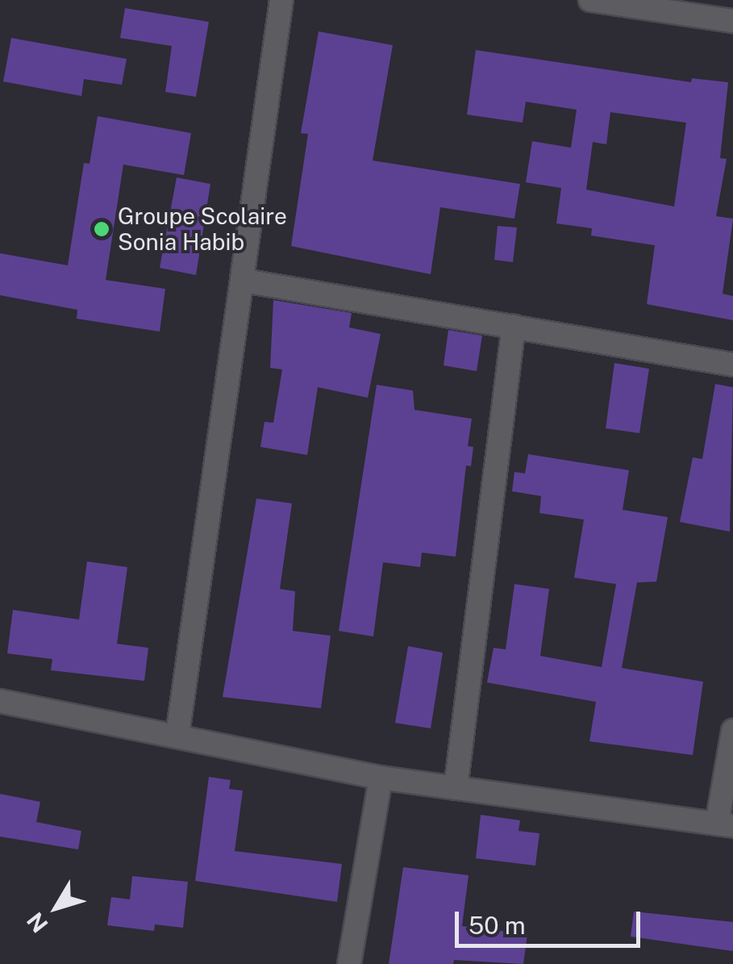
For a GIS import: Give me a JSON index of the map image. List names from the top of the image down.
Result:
{
  "places": ["Groupe Scolaire Sonia Habib"],
  "scale_bar": "50 m",
  "north": "bottom left"
}
